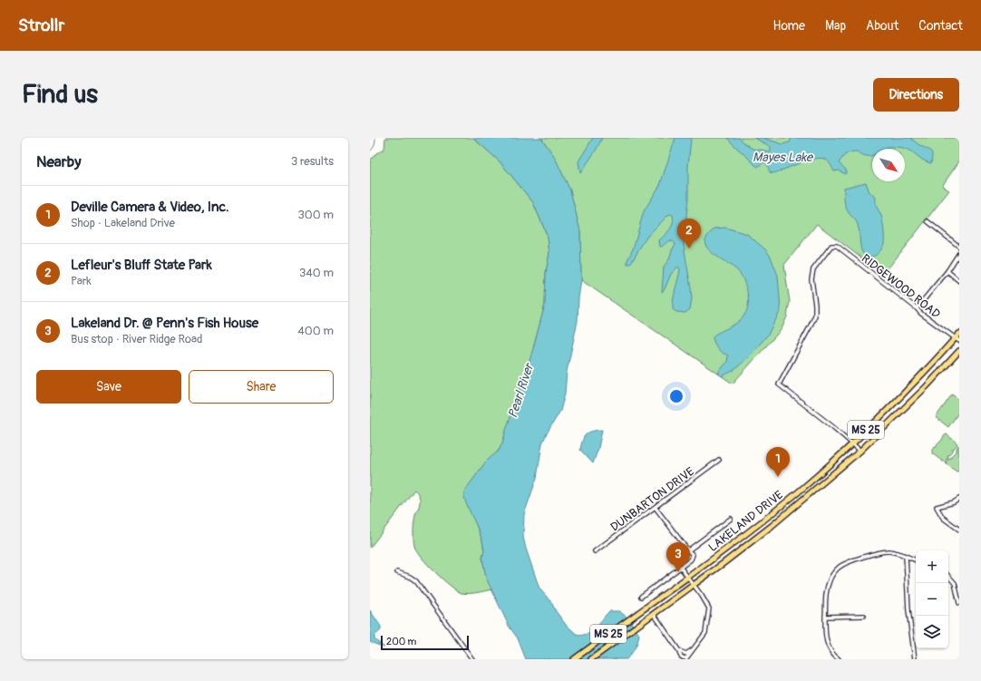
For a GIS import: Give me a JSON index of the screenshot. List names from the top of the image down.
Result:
{
  "streets": {
    "highway": ["MS 25", "LAKELAND DRIVE"],
    "street": ["RIDGEWOOD ROAD", "DUNBARTON DRIVE"]
  },
  "crossings": [
    ["RIDGEWOOD ROAD", "LAKELAND DRIVE"]
  ],
  "water": ["Mayes Lake", "Pearl River"],
  "scale_bar": "200 m",
  "north": "bottom right",
  "page": {
    "header": "Strollr",
    "nav": [
      "Home",
      "Map",
      "About",
      "Contact"
    ],
    "buttons": [
      "Directions",
      ["Save", "Share"]
    ],
    "title": "Find us",
    "heading": ["Nearby", "3 results"],
    "list": [
      {
        "mark": "1",
        "name": "Deville Camera & Video, Inc.",
        "note": "Shop · Lakeland Drive",
        "value": "300 m"
      },
      {
        "mark": "2",
        "name": "Lefleur's Bluff State Park",
        "note": "Park",
        "value": "340 m"
      },
      {
        "mark": "3",
        "name": "Lakeland Dr. @ Penn's Fish House",
        "note": "Bus stop · River Ridge Road",
        "value": "400 m"
      }
    ],
    "pins": ["2", "1", "3"],
    "map_buttons": ["+", "−"],
    "scale": "200 m"
  }
}
